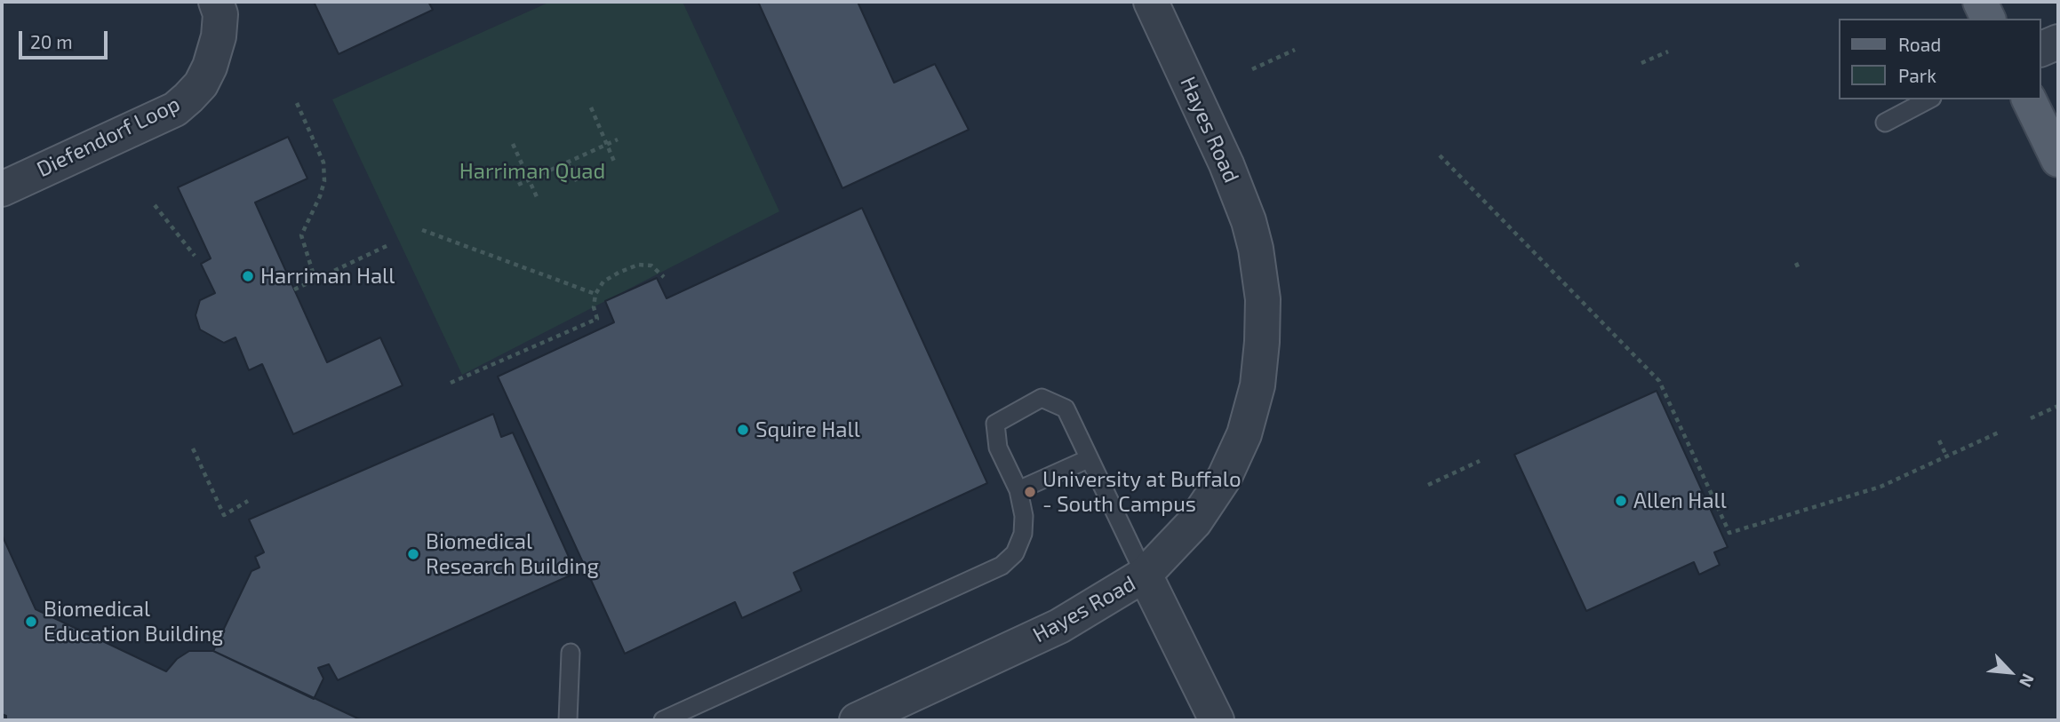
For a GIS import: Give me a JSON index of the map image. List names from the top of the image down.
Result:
{
  "streets": {
    "street": ["Hayes Road", "Diefendorf Loop"]
  },
  "parks": ["Harriman Quad"],
  "places": [
    "Harriman Hall",
    "Squire Hall",
    "University at Buffalo - South Campus",
    "Allen Hall",
    "Biomedical Research Building",
    "Biomedical Education Building"
  ],
  "legend": ["Road", "Park"],
  "scale_bar": "20 m",
  "north": "bottom right"
}
